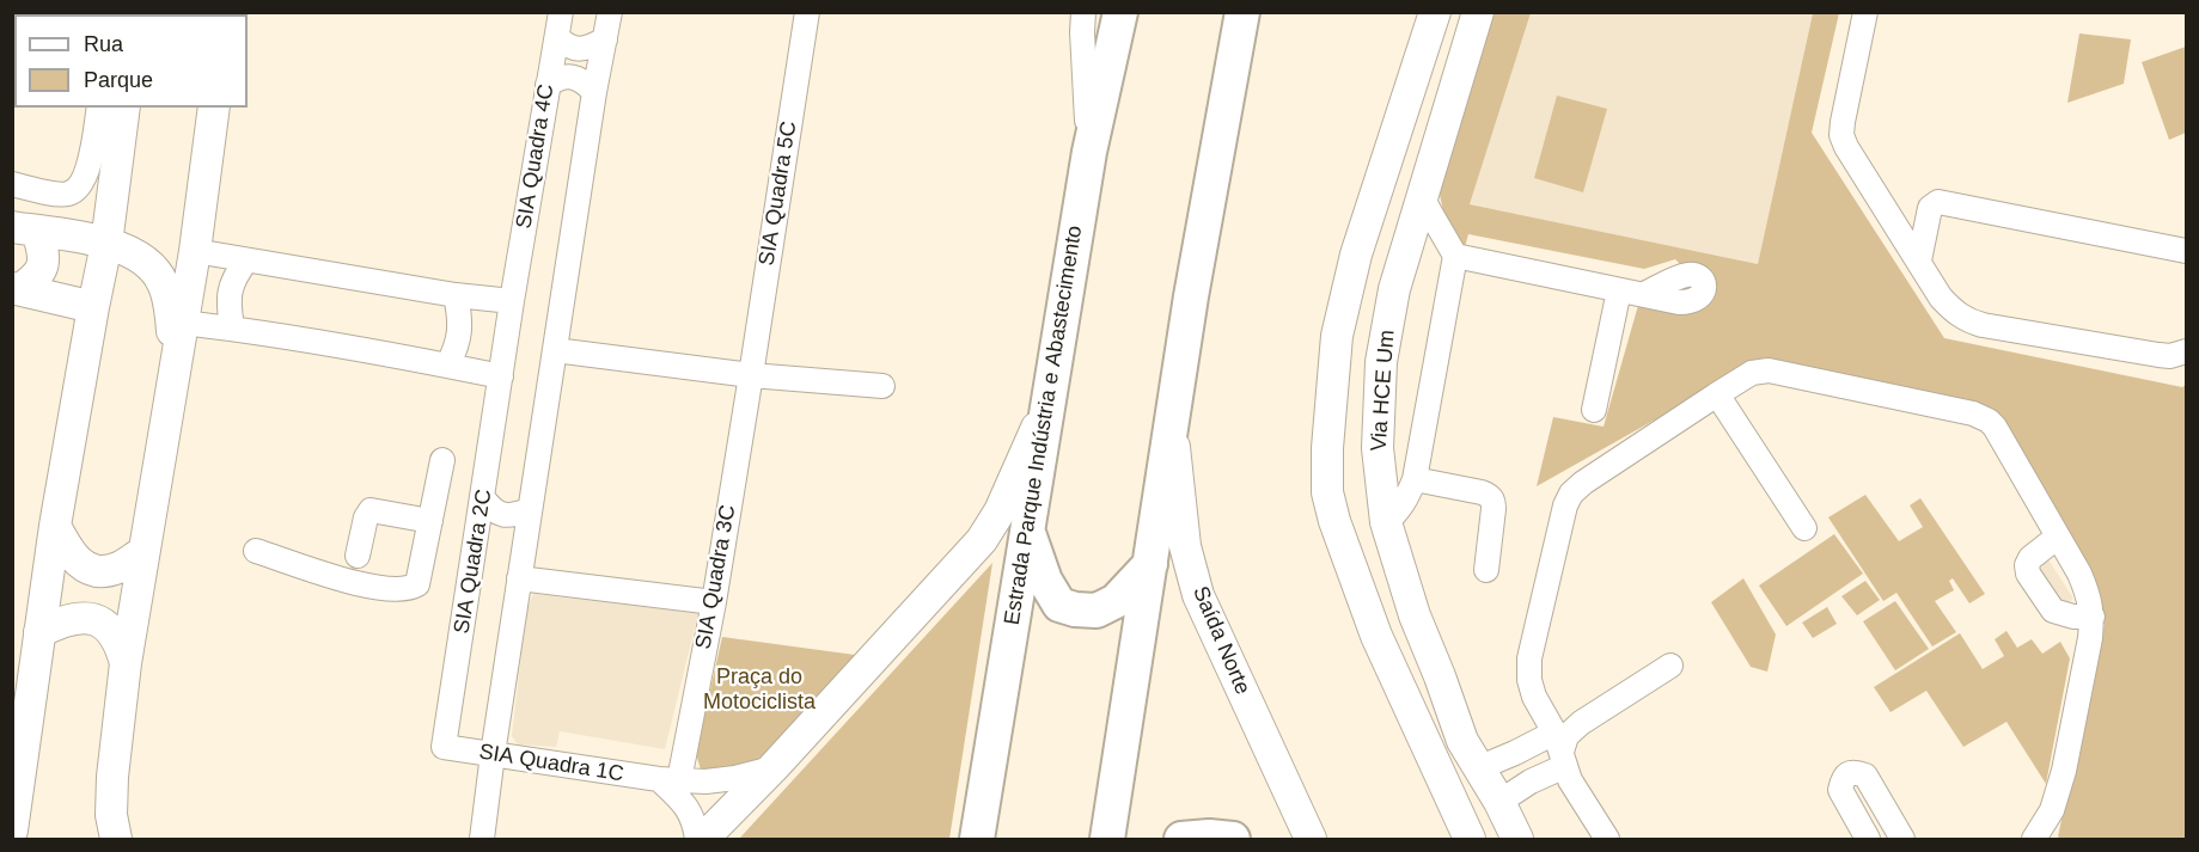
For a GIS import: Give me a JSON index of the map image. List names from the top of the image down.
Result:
{
  "streets": {
    "highway": ["Estrada Parque Indústria e Abastecimento"],
    "main road": ["Via HCE Um", "Saída Norte"],
    "street": [
      "SIA Quadra 4C",
      "SIA Quadra 5C",
      "SIA Quadra 2C",
      "SIA Quadra 3C",
      "SIA Quadra 1C"
    ]
  },
  "crossings": [
    ["SIA Quadra 4C", "SIA Quadra 2C"],
    ["SIA Quadra 5C", "SIA Quadra 3C"],
    ["SIA Quadra 2C", "SIA Quadra 1C"],
    ["SIA Quadra 3C", "SIA Quadra 1C"]
  ],
  "parks": ["Praça do Motociclista"],
  "legend": ["Rua", "Parque"]
}
